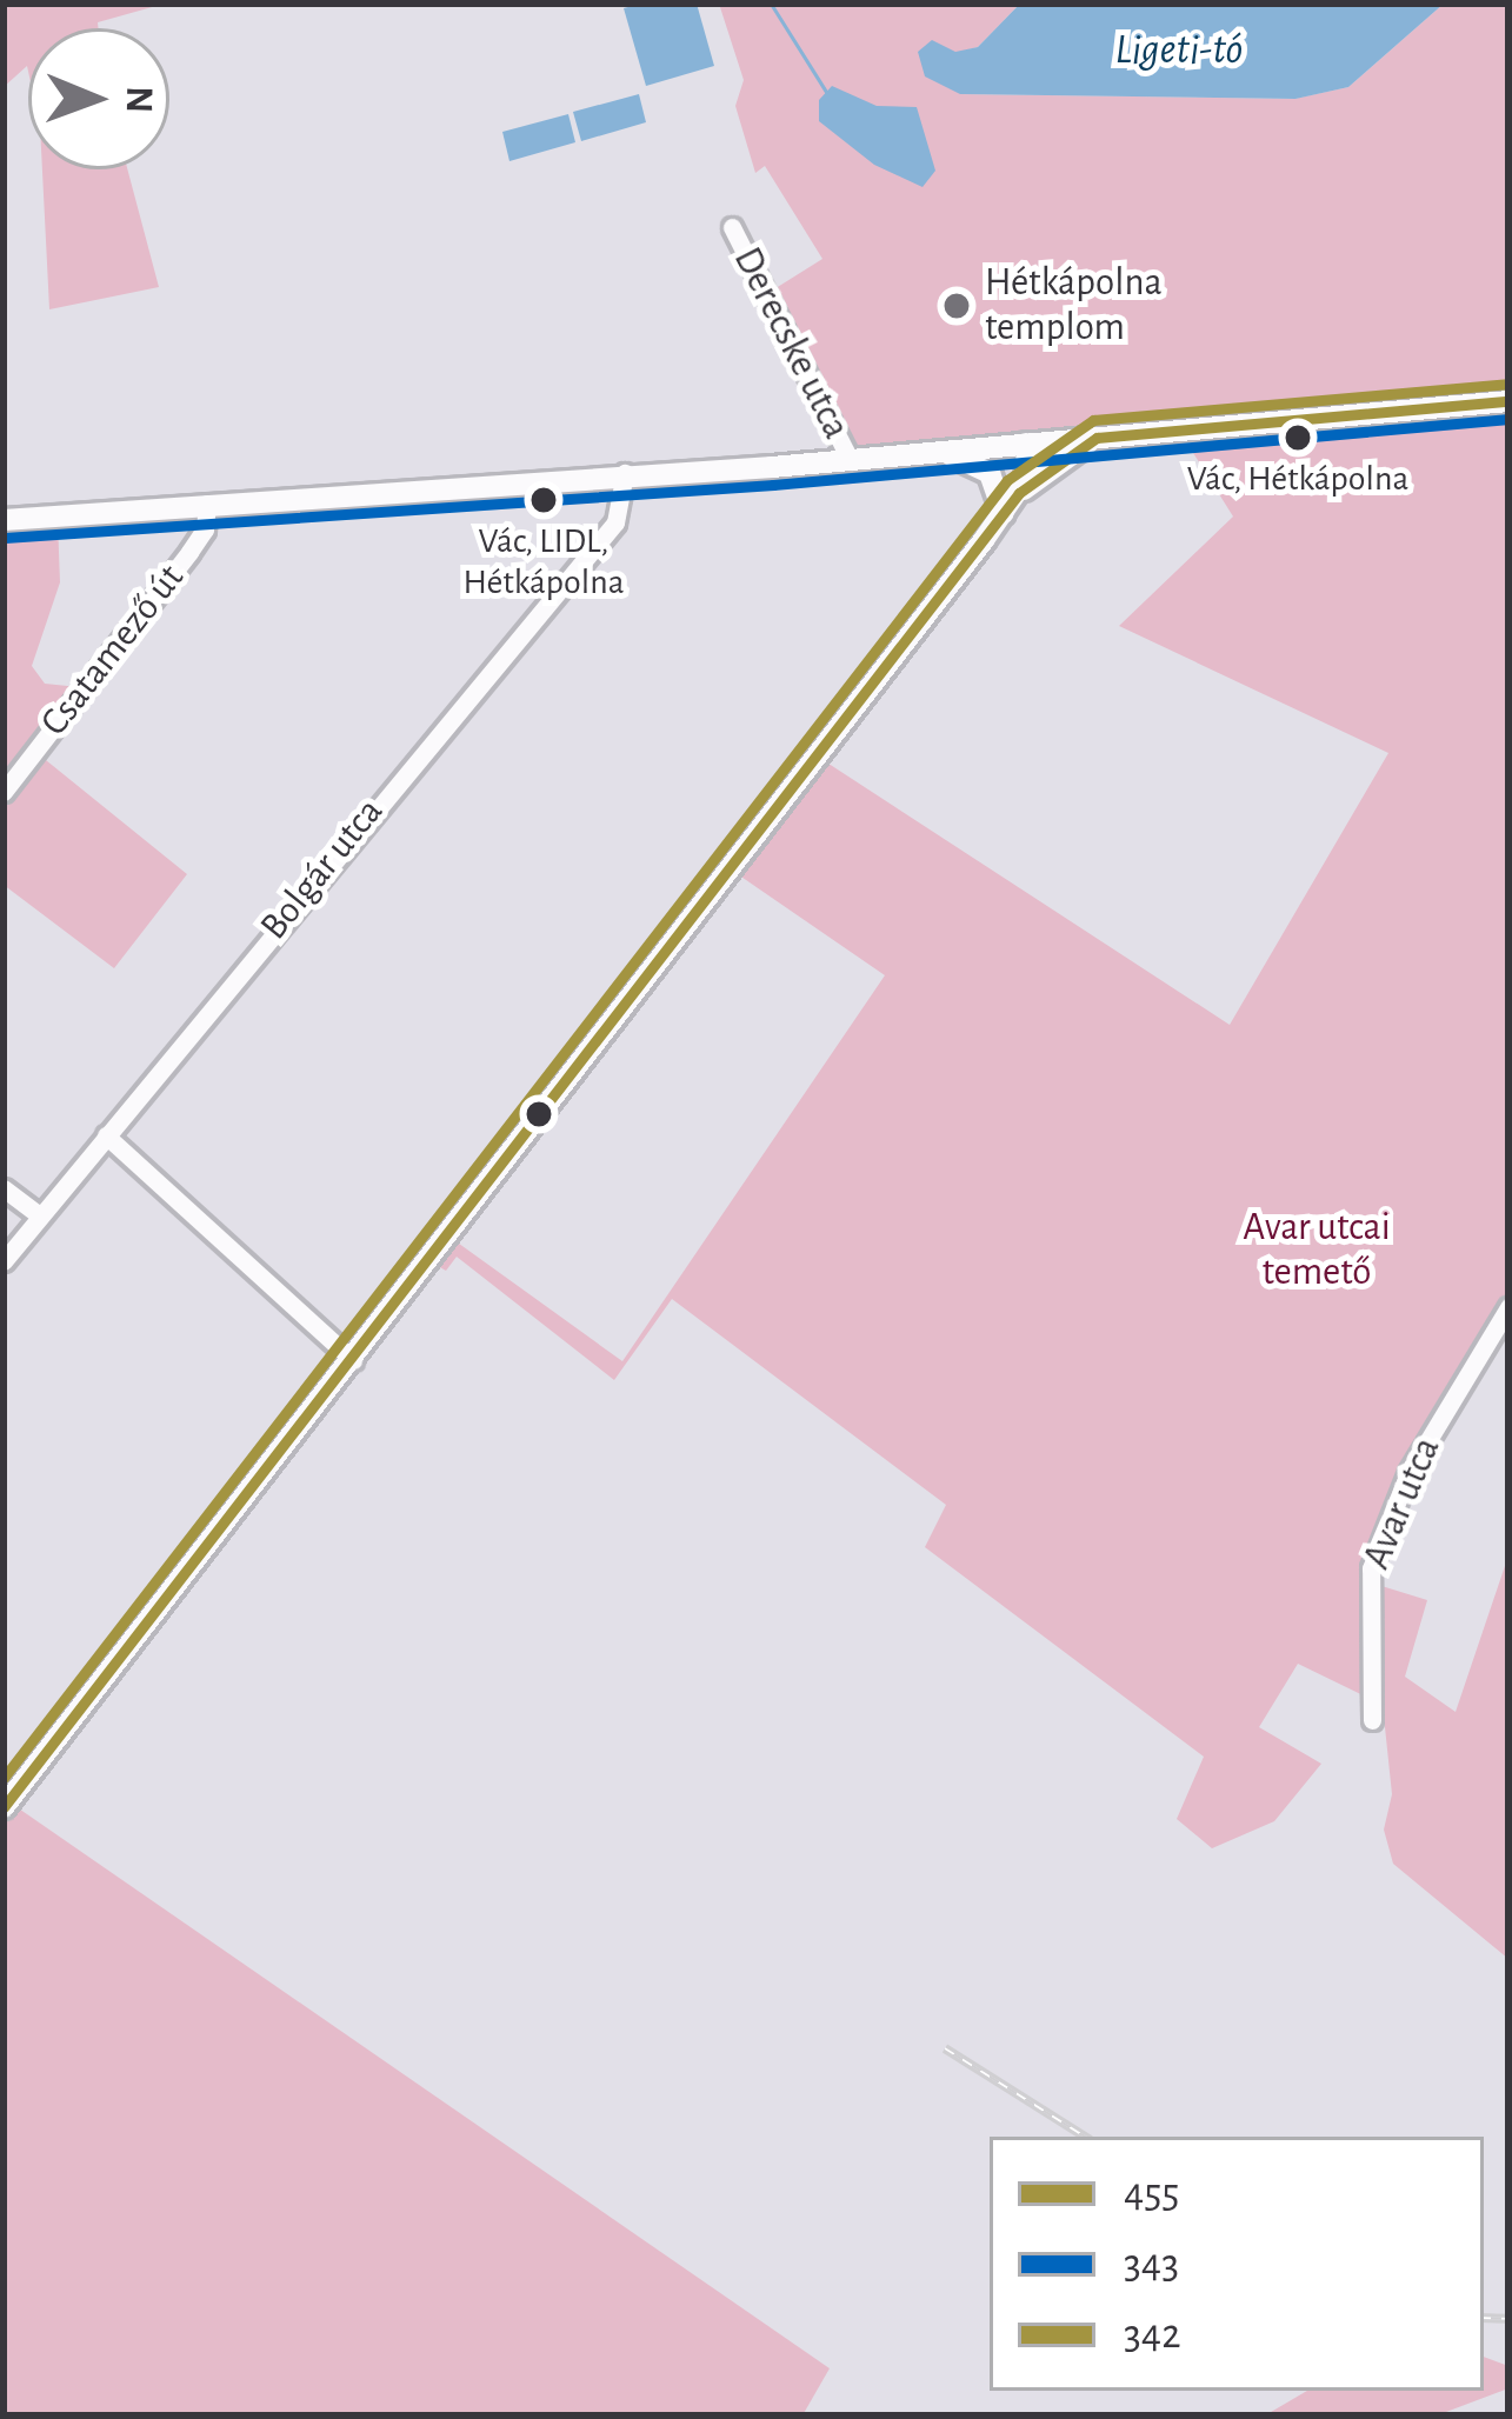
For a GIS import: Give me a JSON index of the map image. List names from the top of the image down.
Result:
{
  "streets": {
    "street": [
      "Derecske utca",
      "Csatamező út",
      "Bolgár utca",
      "Avar utca"
    ]
  },
  "water": ["Ligeti-tó"],
  "parks": ["Avar utcai temető"],
  "places": ["Hétkápolna templom", "Vác, Hétkápolna", "Vác, LIDL, Hétkápolna"],
  "lines": ["transit line 342", "transit line 455", "transit line 343"],
  "legend": ["455", "343", "342"],
  "north": "right"
}
